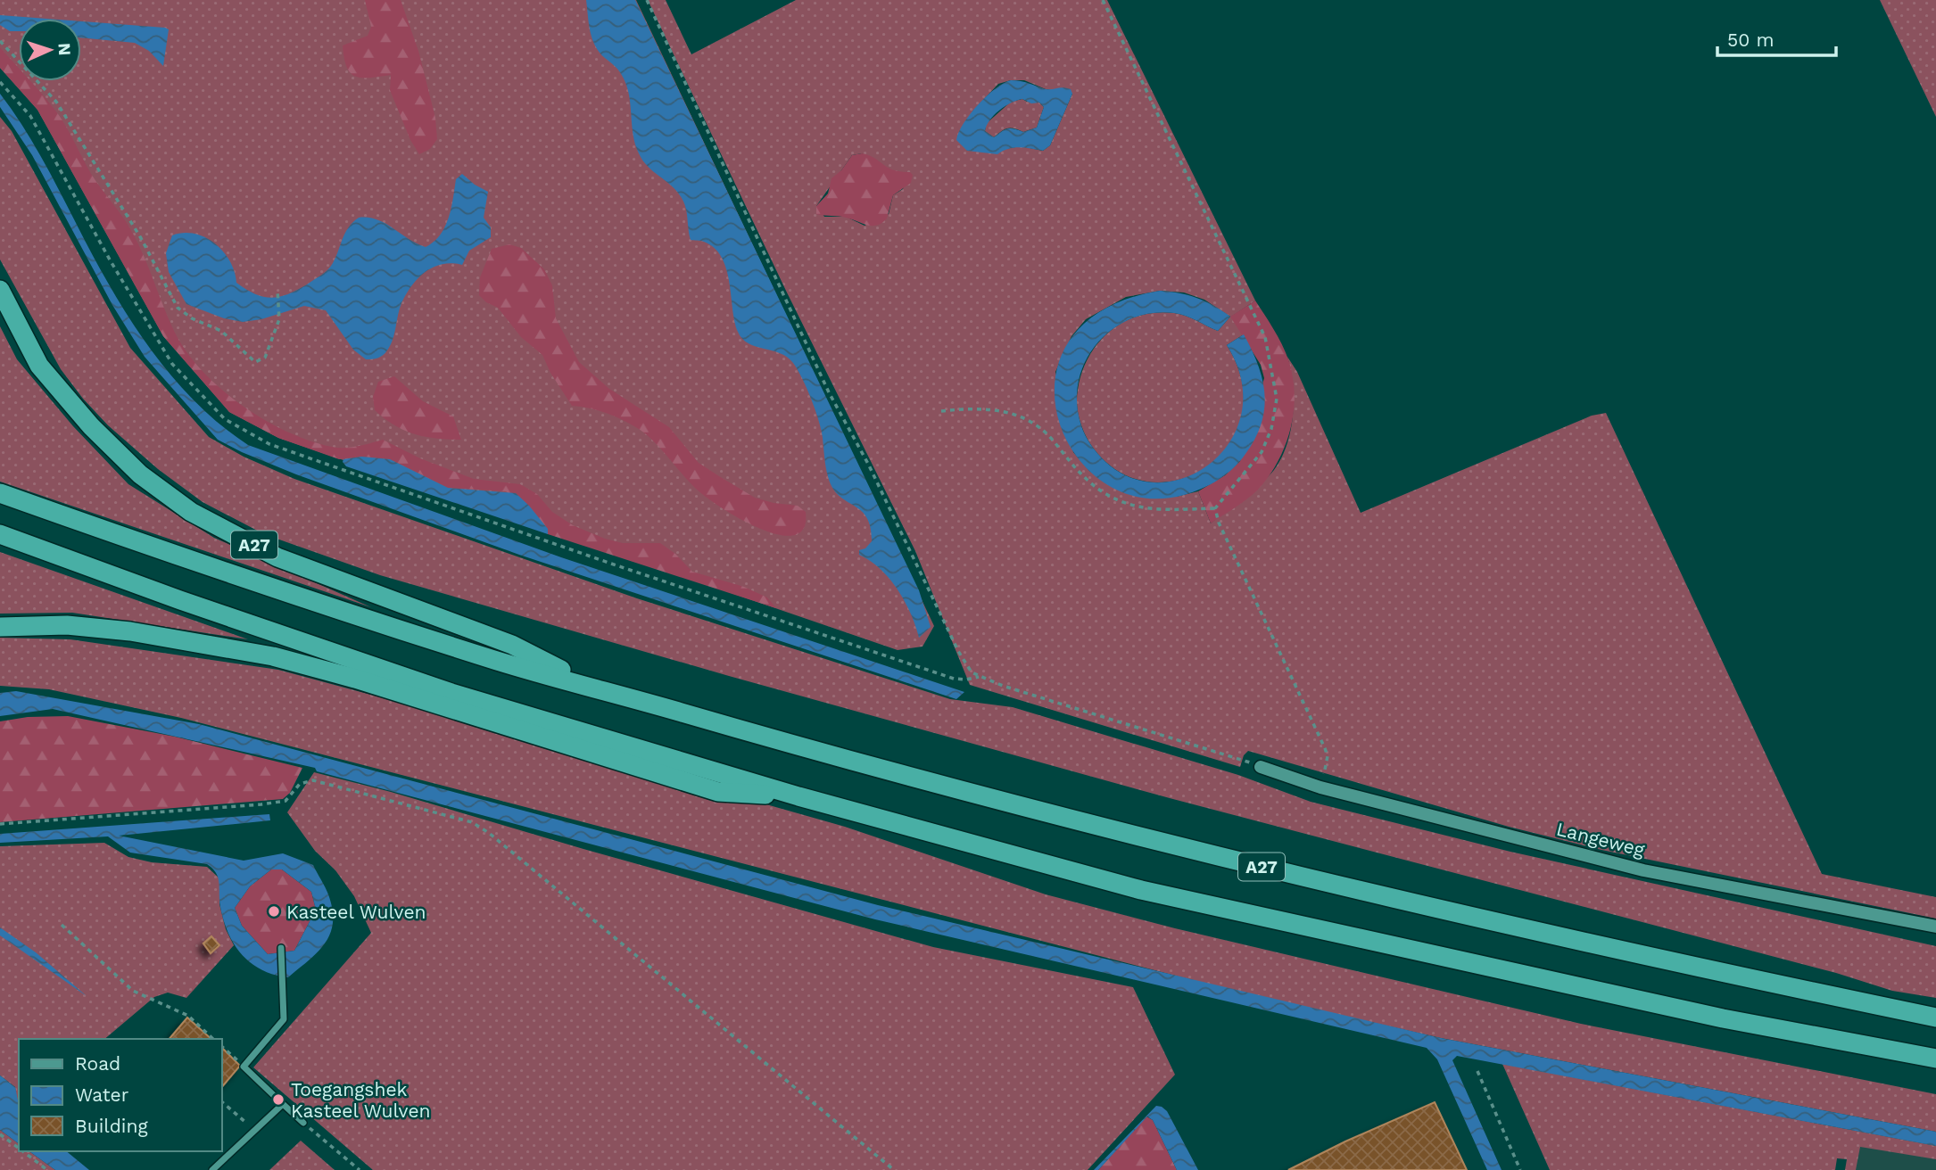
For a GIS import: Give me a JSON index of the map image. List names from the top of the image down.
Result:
{
  "streets": {
    "highway": ["A27"],
    "street": ["Langeweg"]
  },
  "places": ["Kasteel Wulven", "Toegangshek Kasteel Wulven"],
  "legend": ["Road", "Water", "Building"],
  "scale_bar": "50 m",
  "north": "right"
}
